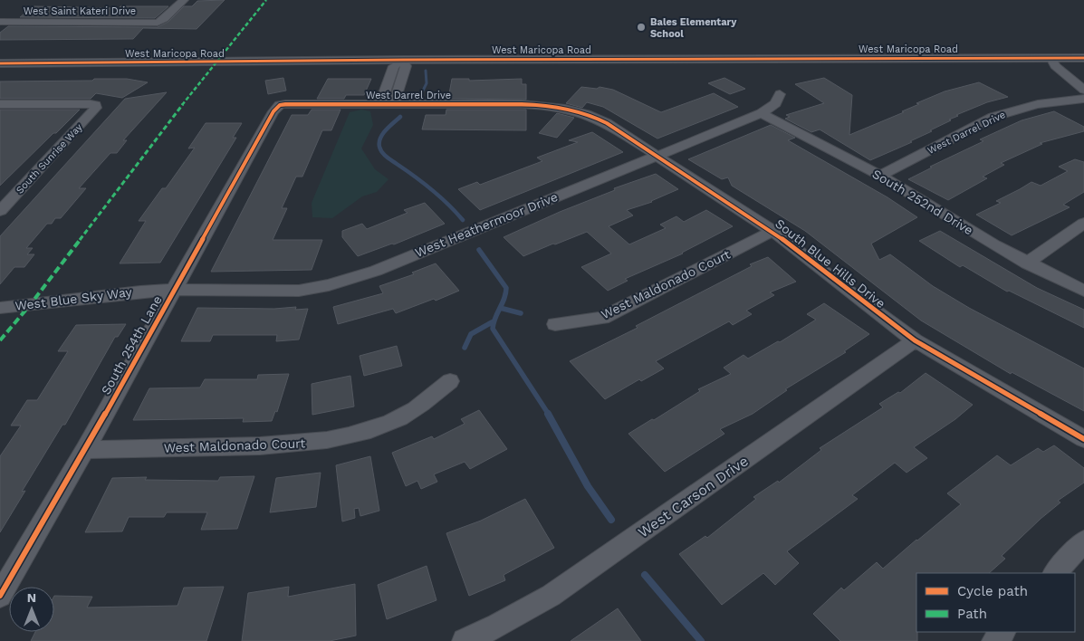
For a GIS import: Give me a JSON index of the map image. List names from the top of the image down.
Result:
{
  "streets": {
    "street": [
      "West Saint Kateri Drive",
      "West Maricopa Road",
      "West Darrel Drive",
      "South Sunrise Way",
      "South 252nd Drive",
      "West Heathermoor Drive",
      "South Blue Hills Drive",
      "West Maldonado Court",
      "West Blue Sky Way",
      "South 254th Lane",
      "West Carson Drive"
    ]
  },
  "crossings": [
    ["West Darrel Drive", "South 252nd Drive"],
    ["West Darrel Drive", "South Blue Hills Drive"],
    ["West Darrel Drive", "South 254th Lane"],
    ["South 252nd Drive", "West Heathermoor Drive"],
    ["West Heathermoor Drive", "South Blue Hills Drive"],
    ["West Heathermoor Drive", "West Blue Sky Way"],
    ["West Heathermoor Drive", "South 254th Lane"],
    ["South Blue Hills Drive", "West Maldonado Court"],
    ["South Blue Hills Drive", "West Carson Drive"],
    ["West Maldonado Court", "South 254th Lane"],
    ["West Blue Sky Way", "South 254th Lane"]
  ],
  "places": ["Bales Elementary School"],
  "legend": ["Cycle path", "Path"],
  "north": "top"
}
